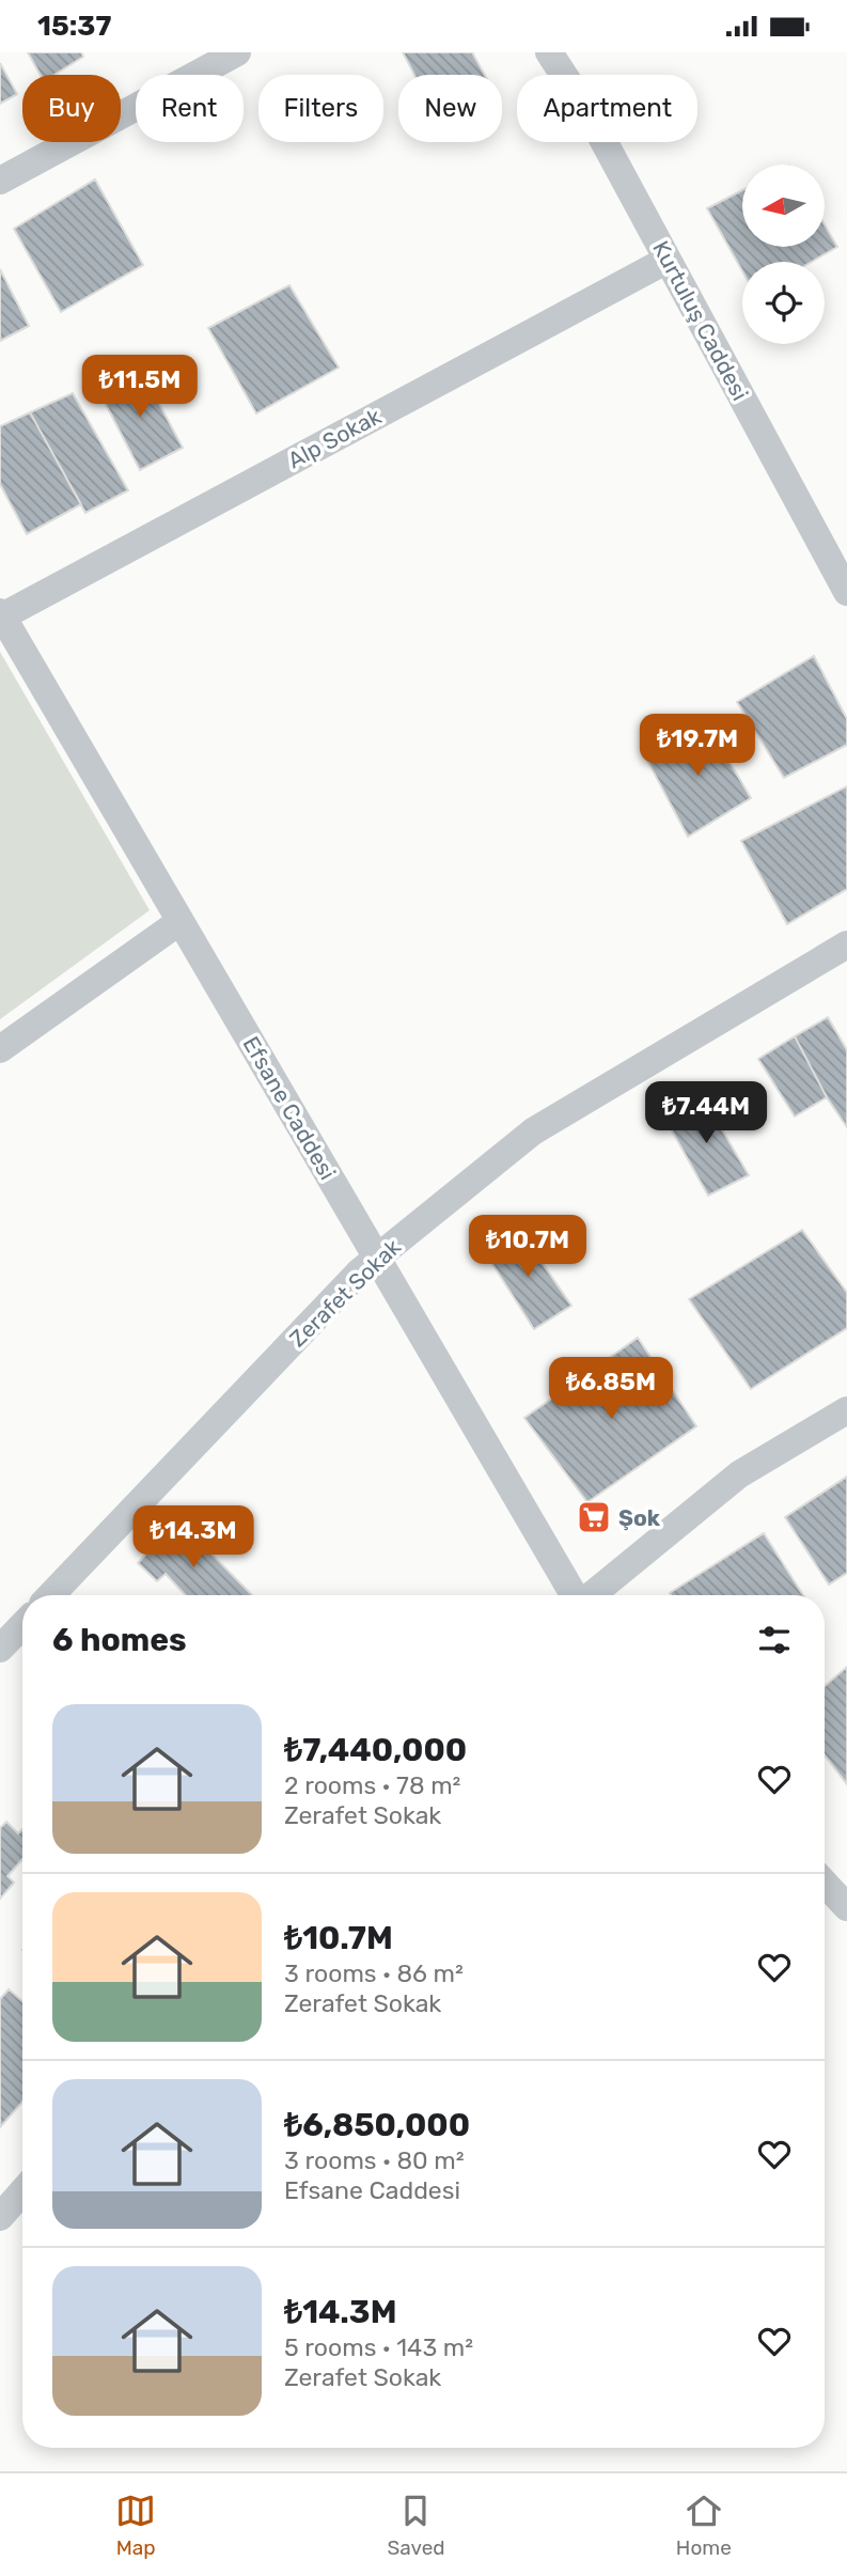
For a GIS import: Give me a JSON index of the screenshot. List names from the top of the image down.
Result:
{
  "streets": {
    "street": [
      "Kurtuluş Caddesi",
      "Alp Sokak",
      "Efsane Caddesi",
      "Zerafet Sokak"
    ]
  },
  "crossings": [
    ["Kurtuluş Caddesi", "Alp Sokak"],
    ["Alp Sokak", "Efsane Caddesi"],
    ["Efsane Caddesi", "Zerafet Sokak"]
  ],
  "places": {
    "supermarket": ["Şok"]
  },
  "north": "left",
  "page": {
    "status": "15:37",
    "chip": [
      "Buy",
      "Rent",
      "Filters",
      "New",
      "Apartment"
    ],
    "price": [
      "₺11.5M",
      "₺19.7M",
      "₺7.44M",
      "₺10.7M",
      "₺6.85M",
      "₺14.3M"
    ],
    "heading": "6 homes",
    "list": [
      {
        "name": "₺7,440,000",
        "note": "2 rooms · 78 m² · Zerafet Sokak"
      },
      {
        "name": "₺10.7M",
        "note": "3 rooms · 86 m² · Zerafet Sokak"
      },
      {
        "name": "₺6,850,000",
        "note": "3 rooms · 80 m² · Efsane Caddesi"
      },
      {
        "name": "₺14.3M",
        "note": "5 rooms · 143 m² · Zerafet Sokak"
      }
    ],
    "tabs": ["Map", "Saved", "Home"]
  }
}
